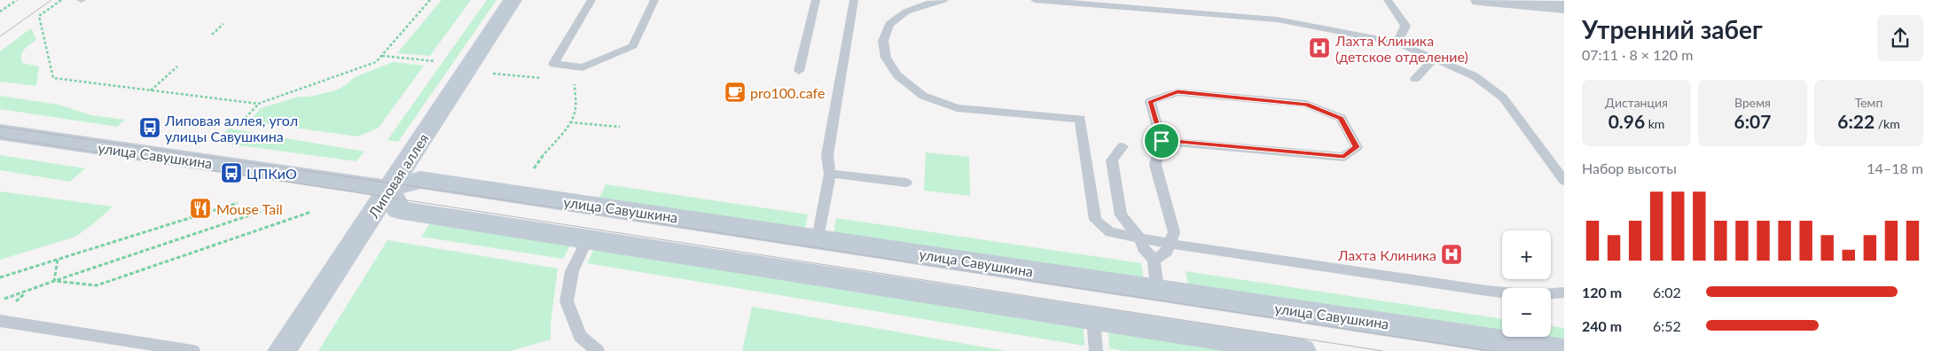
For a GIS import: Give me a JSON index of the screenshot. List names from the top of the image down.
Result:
{
  "streets": {
    "main road": ["улица Савушкина", "Липовая аллея"]
  },
  "crossings": [
    ["улица Савушкина", "Липовая аллея"]
  ],
  "places": {
    "hospital": ["Лахта Клиника (детское отделение)", "Лахта Клиника"],
    "cafe": ["pro100.cafe"],
    "bus stop": ["Липовая аллея, угол улицы Савушкина", "ЦПКиО"],
    "restaurant": ["Mouse Tail"]
  },
  "page": {
    "heading": ["Утренний забег", "07:11 · 8 × 120 m"],
    "stats": [
      ["Дистанция", "0.96 km"],
      ["Время", "6:07"],
      ["Темп", "6:22 /km"]
    ],
    "chart": ["Набор высоты", "14–18 m"],
    "map_buttons": ["+", "−"],
    "list": [
      {
        "name": "120 m",
        "note": "6:02"
      },
      {
        "name": "240 m",
        "note": "6:52"
      }
    ]
  }
}
